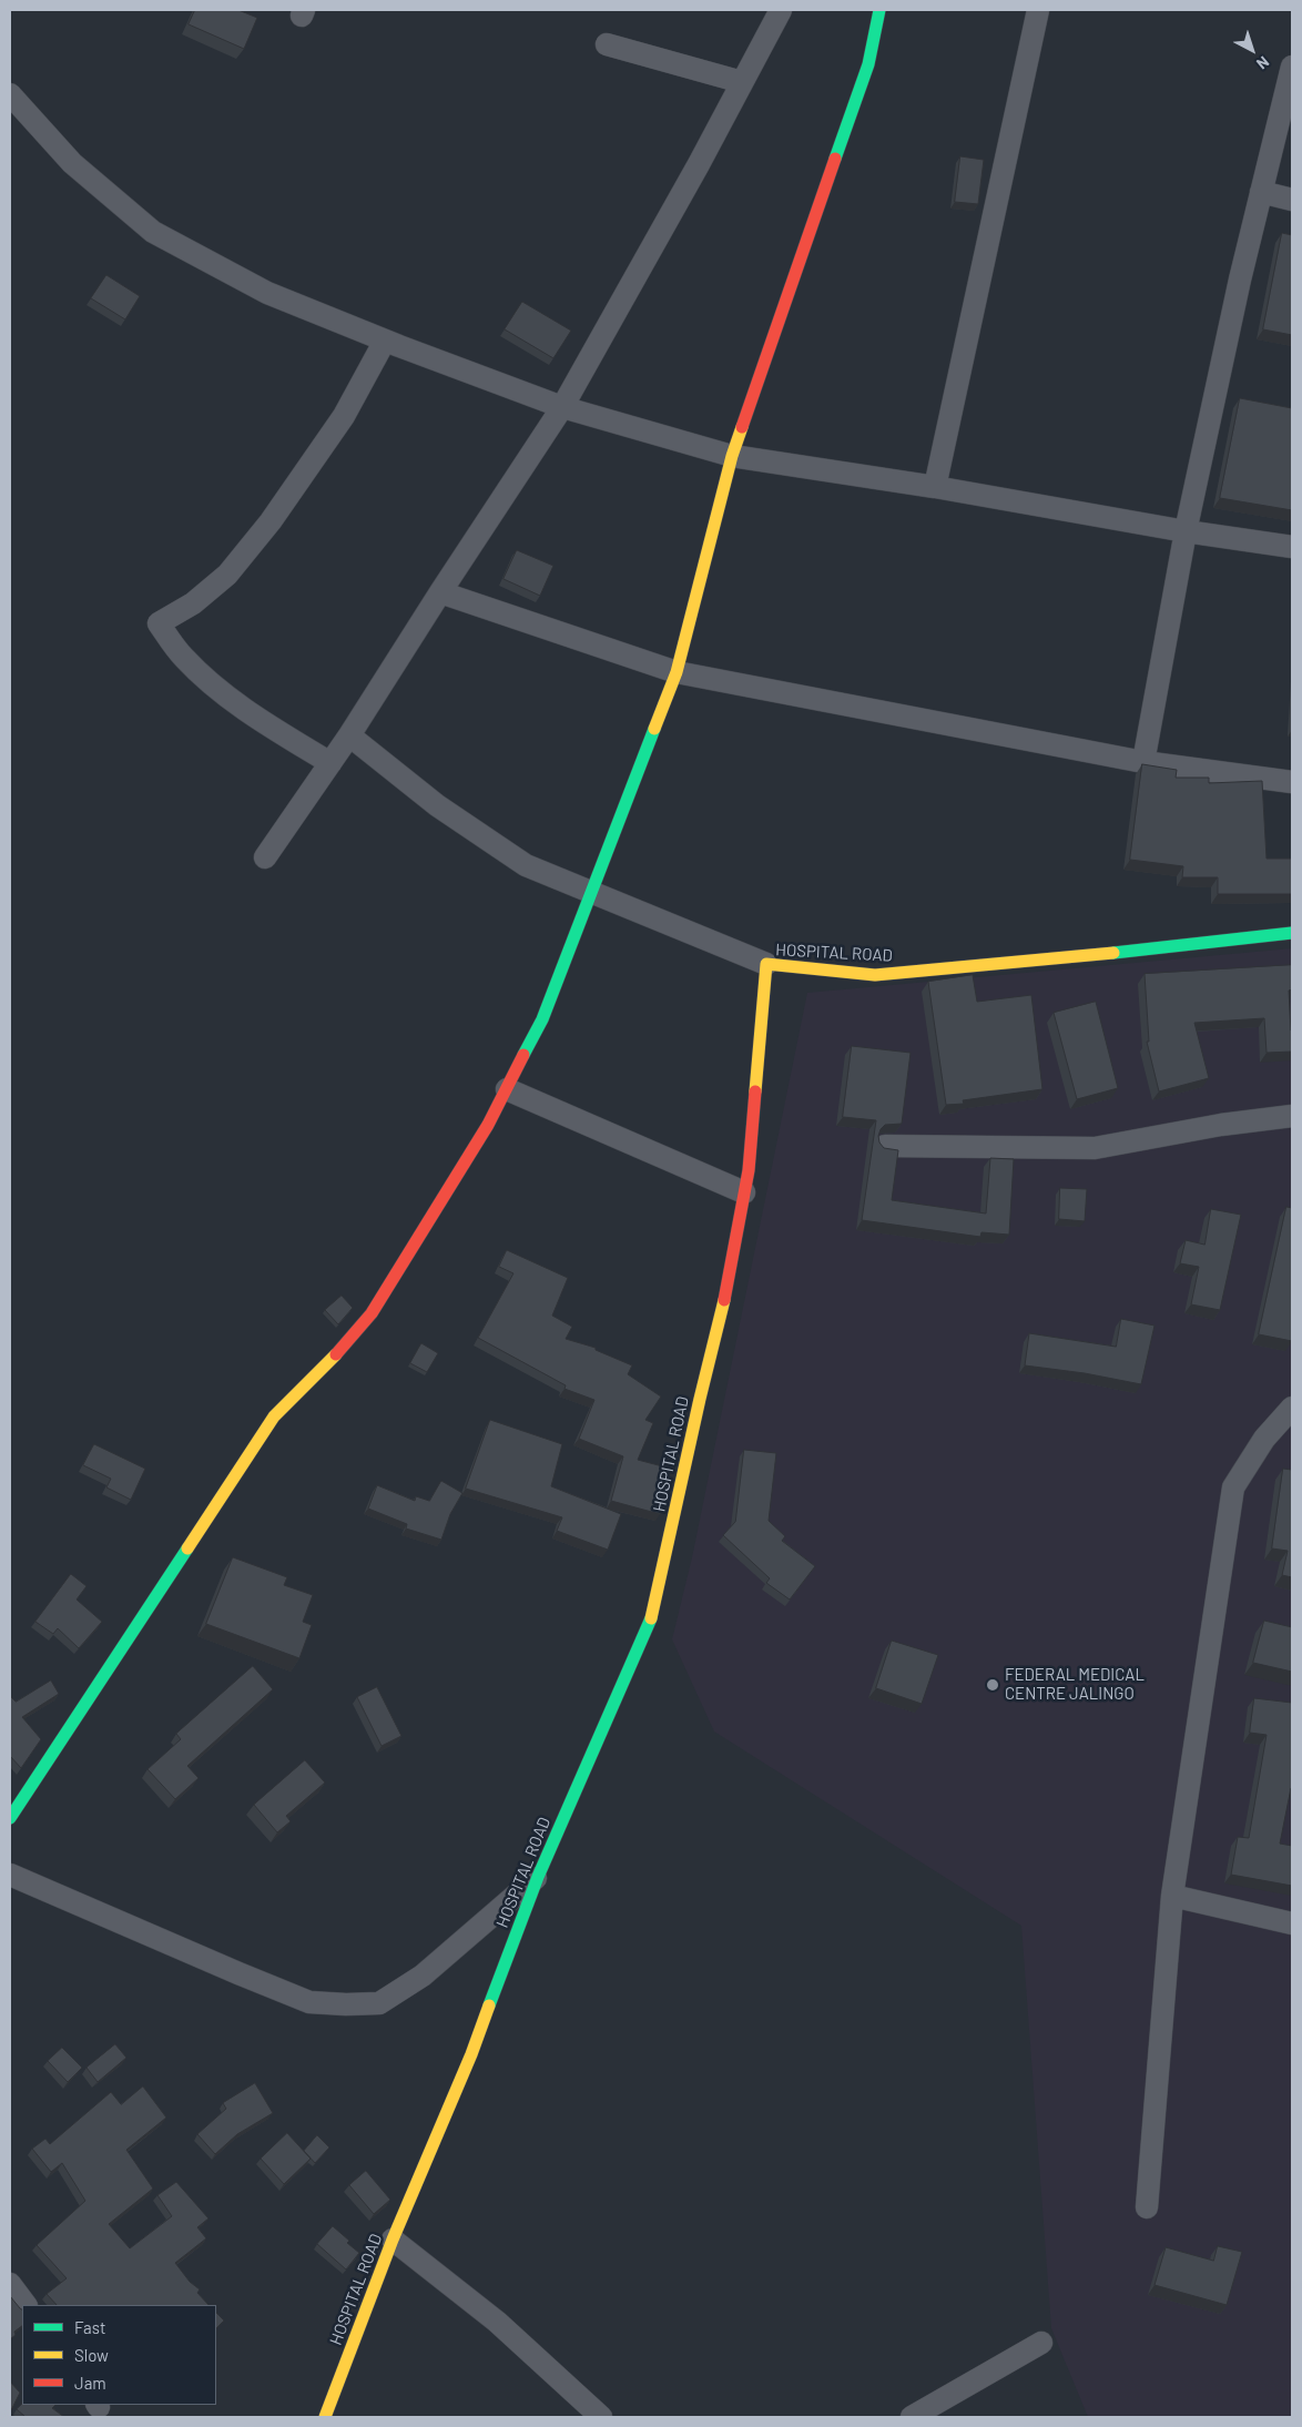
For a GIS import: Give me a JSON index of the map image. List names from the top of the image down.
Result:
{
  "streets": {
    "street": ["HOSPITAL ROAD"]
  },
  "places": ["FEDERAL MEDICAL CENTRE JALINGO"],
  "legend": ["Fast", "Slow", "Jam"],
  "north": "bottom right"
}
